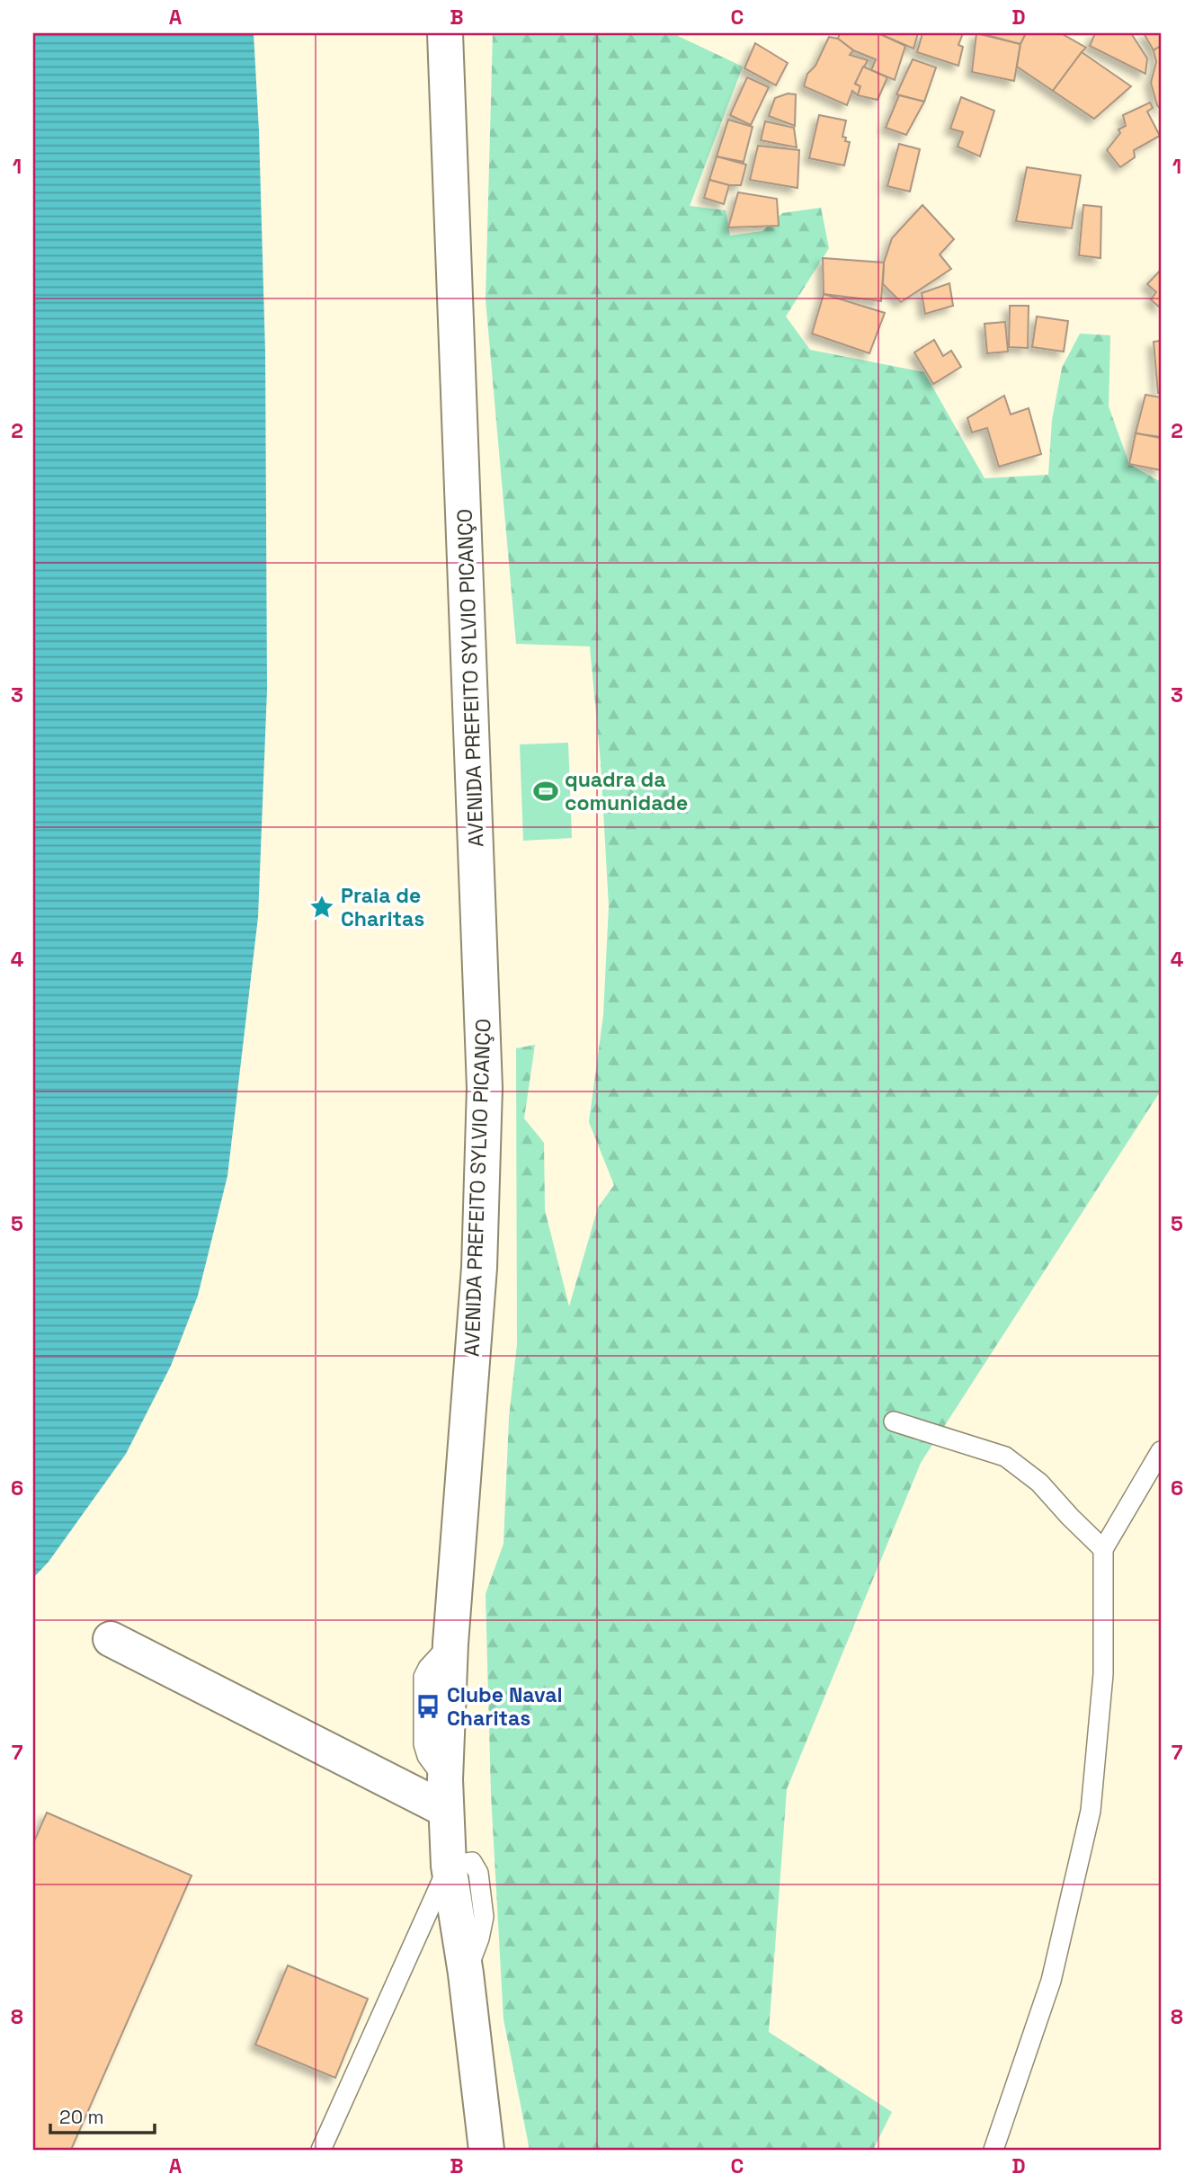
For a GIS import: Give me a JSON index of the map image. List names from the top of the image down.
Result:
{
  "streets": {
    "street": ["AVENIDA PREFEITO SYLVIO PICANÇO"]
  },
  "places": {
    "sports": ["quadra da comunidade"],
    "place": ["Praia de Charitas"],
    "bus stop": ["Clube Naval Charitas"]
  },
  "scale_bar": "20 m",
  "grid": {
    "columns": [
      "A",
      "B",
      "C",
      "D"
    ],
    "rows": [
      "1",
      "2",
      "3",
      "4",
      "5",
      "6",
      "7",
      "8"
    ]
  }
}
